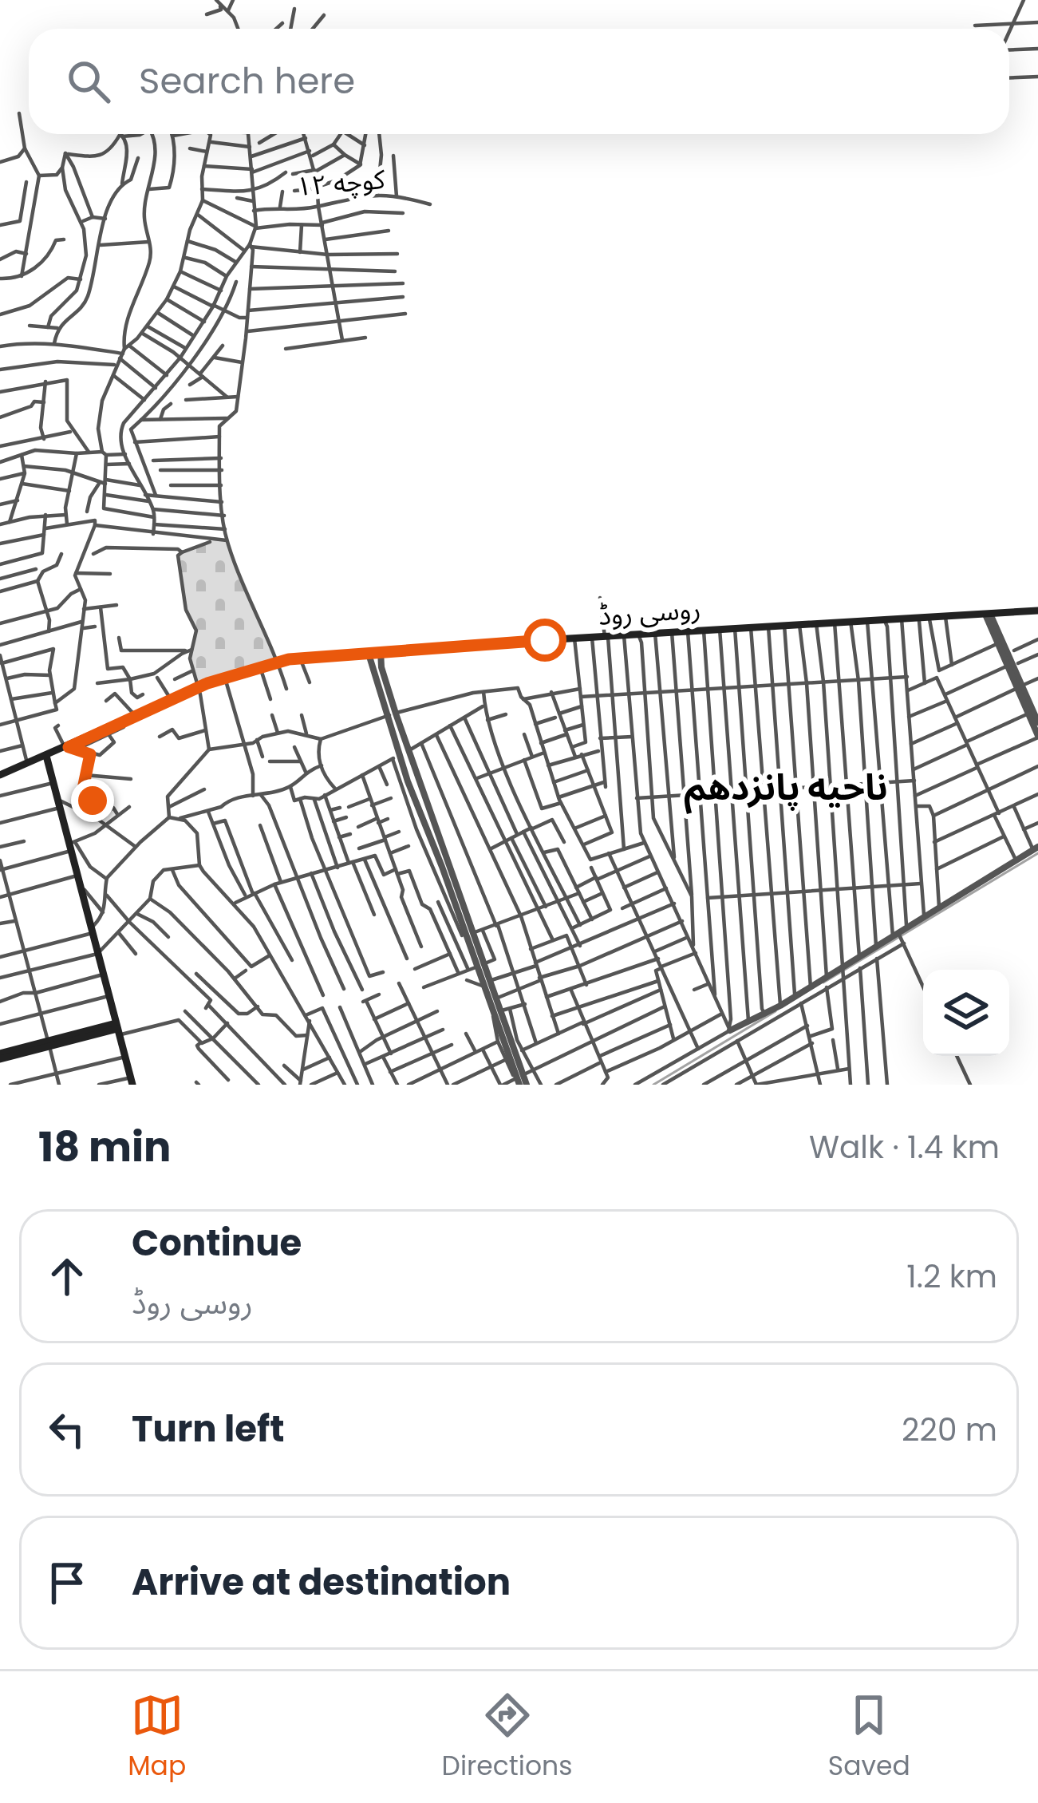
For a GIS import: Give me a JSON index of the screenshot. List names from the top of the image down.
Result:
{
  "streets": {
    "main road": ["روسی روڈ"],
    "street": ["کوچه ۱۲"]
  },
  "districts": ["ناحیه پانزدهم"],
  "page": {
    "search": "Search here",
    "heading": ["18 min", "Walk · 1.4 km"],
    "list": [
      ["Continue", "روسی روڈ", "1.2 km"],
      ["Turn left", "220 m"],
      "Arrive at destination"
    ],
    "nav": ["Map", "Directions", "Saved"]
  }
}
